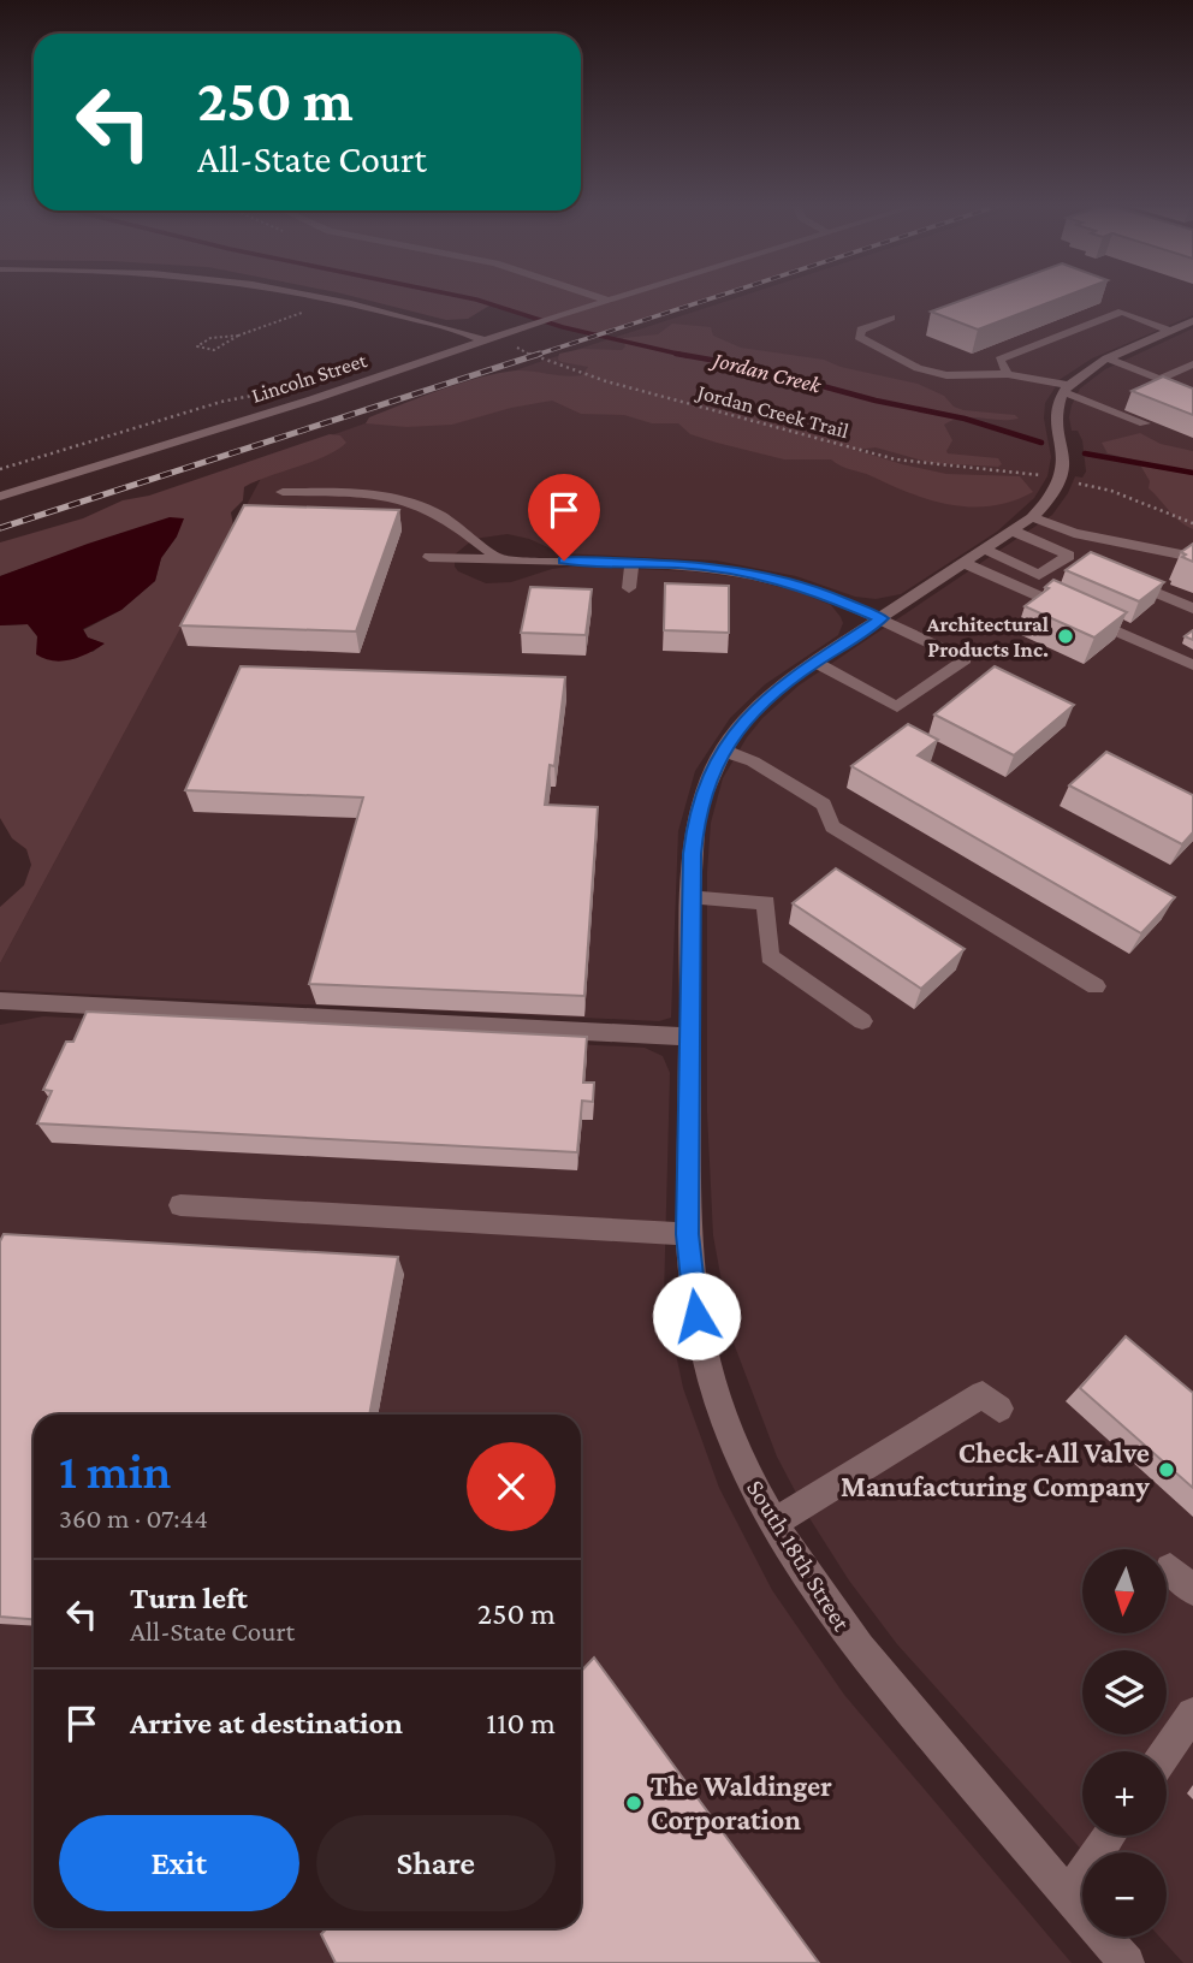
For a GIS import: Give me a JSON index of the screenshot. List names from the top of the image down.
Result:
{
  "streets": {
    "street": ["Lincoln Street", "South 18th Street"],
    "path": ["Jordan Creek Trail"]
  },
  "water": ["Jordan Creek"],
  "places": ["Architectural Products Inc.", "Check-All Valve Manufacturing Company", "The Waldinger Corporation"],
  "north": "bottom",
  "page": {
    "turn": ["250 m", "All-State Court"],
    "heading": ["1 min", "360 m · 07:44"],
    "map_buttons": ["+", "−"],
    "list": [
      {
        "name": "Turn left",
        "note": "All-State Court",
        "value": "250 m"
      },
      {
        "name": "Arrive at destination",
        "value": "110 m"
      }
    ],
    "buttons": ["Exit", "Share"]
  }
}
